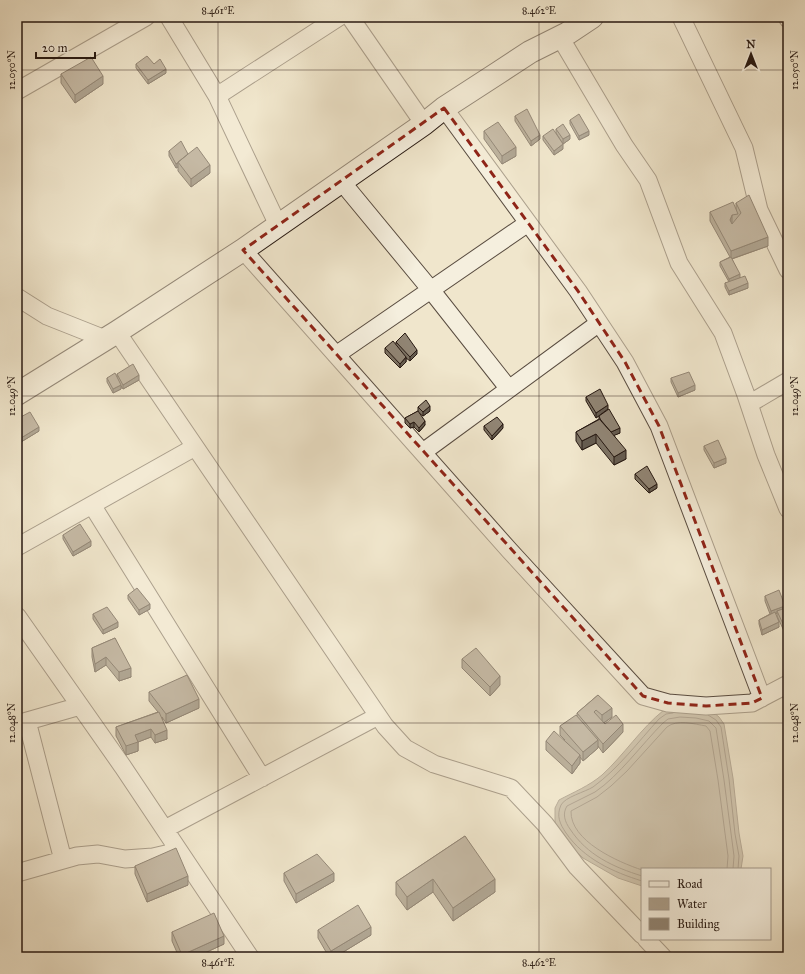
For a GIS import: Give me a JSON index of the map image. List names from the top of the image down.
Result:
{
  "legend": ["Road", "Water", "Building"],
  "scale_bar": "20 m",
  "north": "top",
  "coordinates": [
    "8.461°E",
    "8.462°E",
    "12.050°N",
    "12.049°N",
    "12.048°N"
  ]
}
